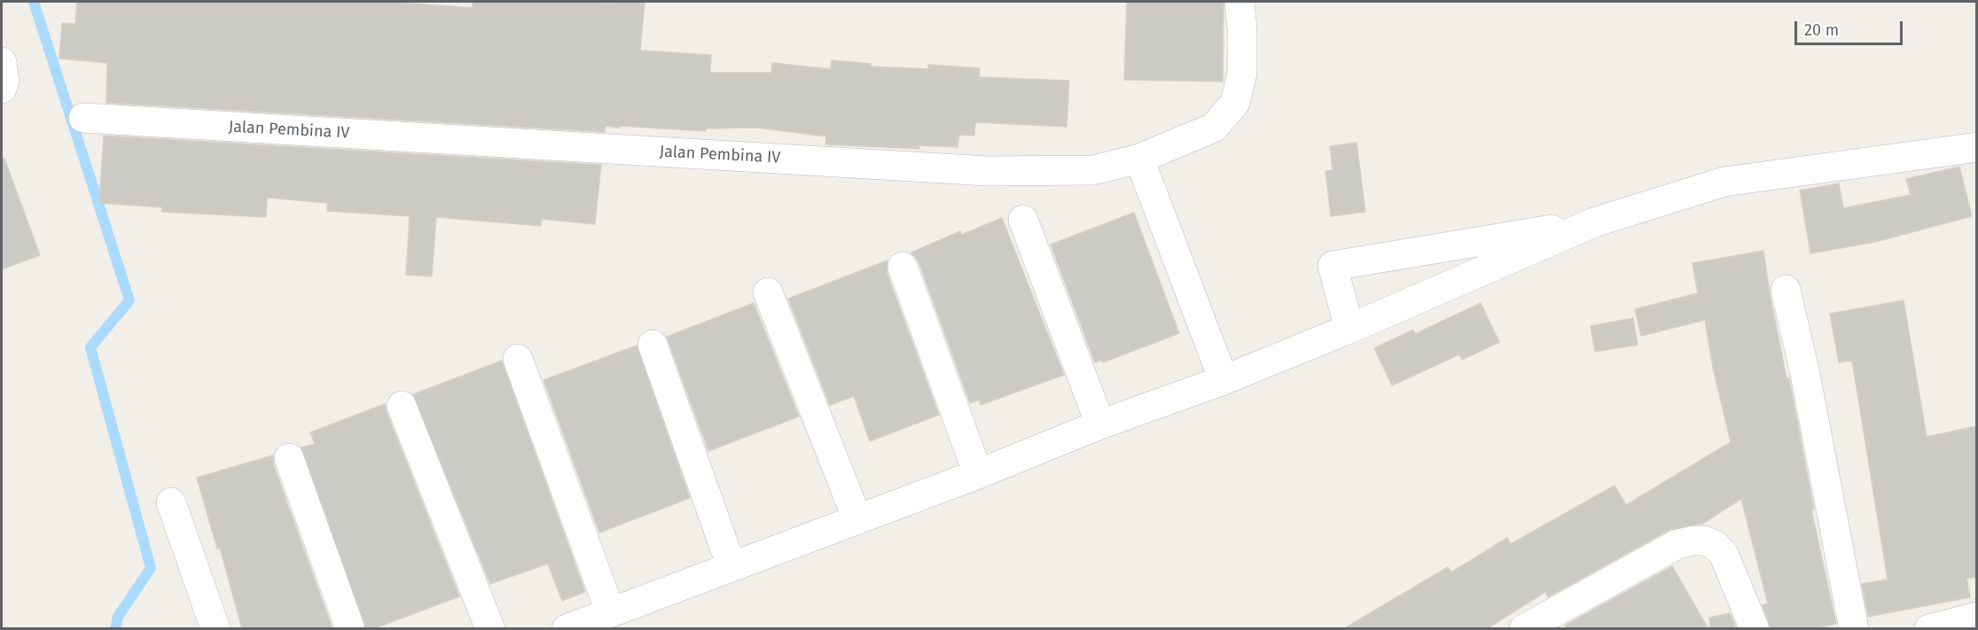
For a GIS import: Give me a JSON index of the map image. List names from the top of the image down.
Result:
{
  "streets": {
    "street": ["Jalan Pembina IV"]
  },
  "scale_bar": "20 m"
}
